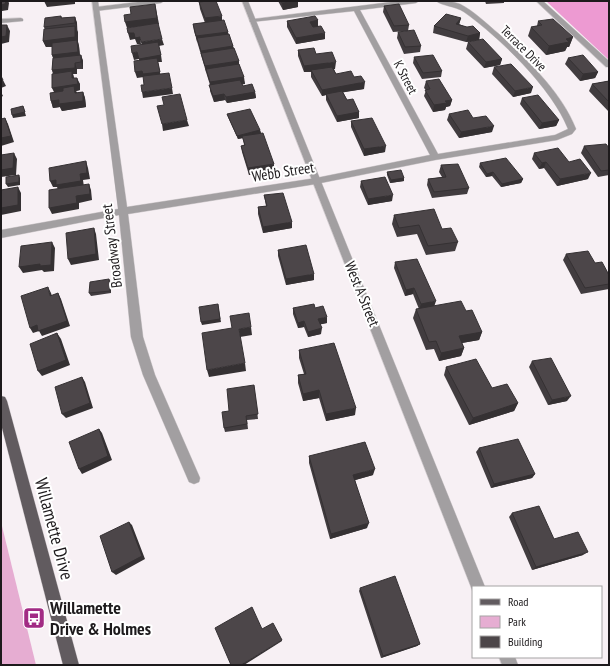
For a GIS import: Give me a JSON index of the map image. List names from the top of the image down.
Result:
{
  "streets": {
    "main road": ["Willamette Drive"],
    "street": [
      "Terrace Drive",
      "K Street",
      "Webb Street",
      "Broadway Street",
      "West A Street"
    ]
  },
  "crossings": [
    ["Terrace Drive", "Webb Street"],
    ["K Street", "Webb Street"],
    ["Webb Street", "Broadway Street"],
    ["Webb Street", "West A Street"]
  ],
  "places": {
    "bus stop": ["Willamette Drive & Holmes"]
  },
  "legend": ["Road", "Park", "Building"]
}
